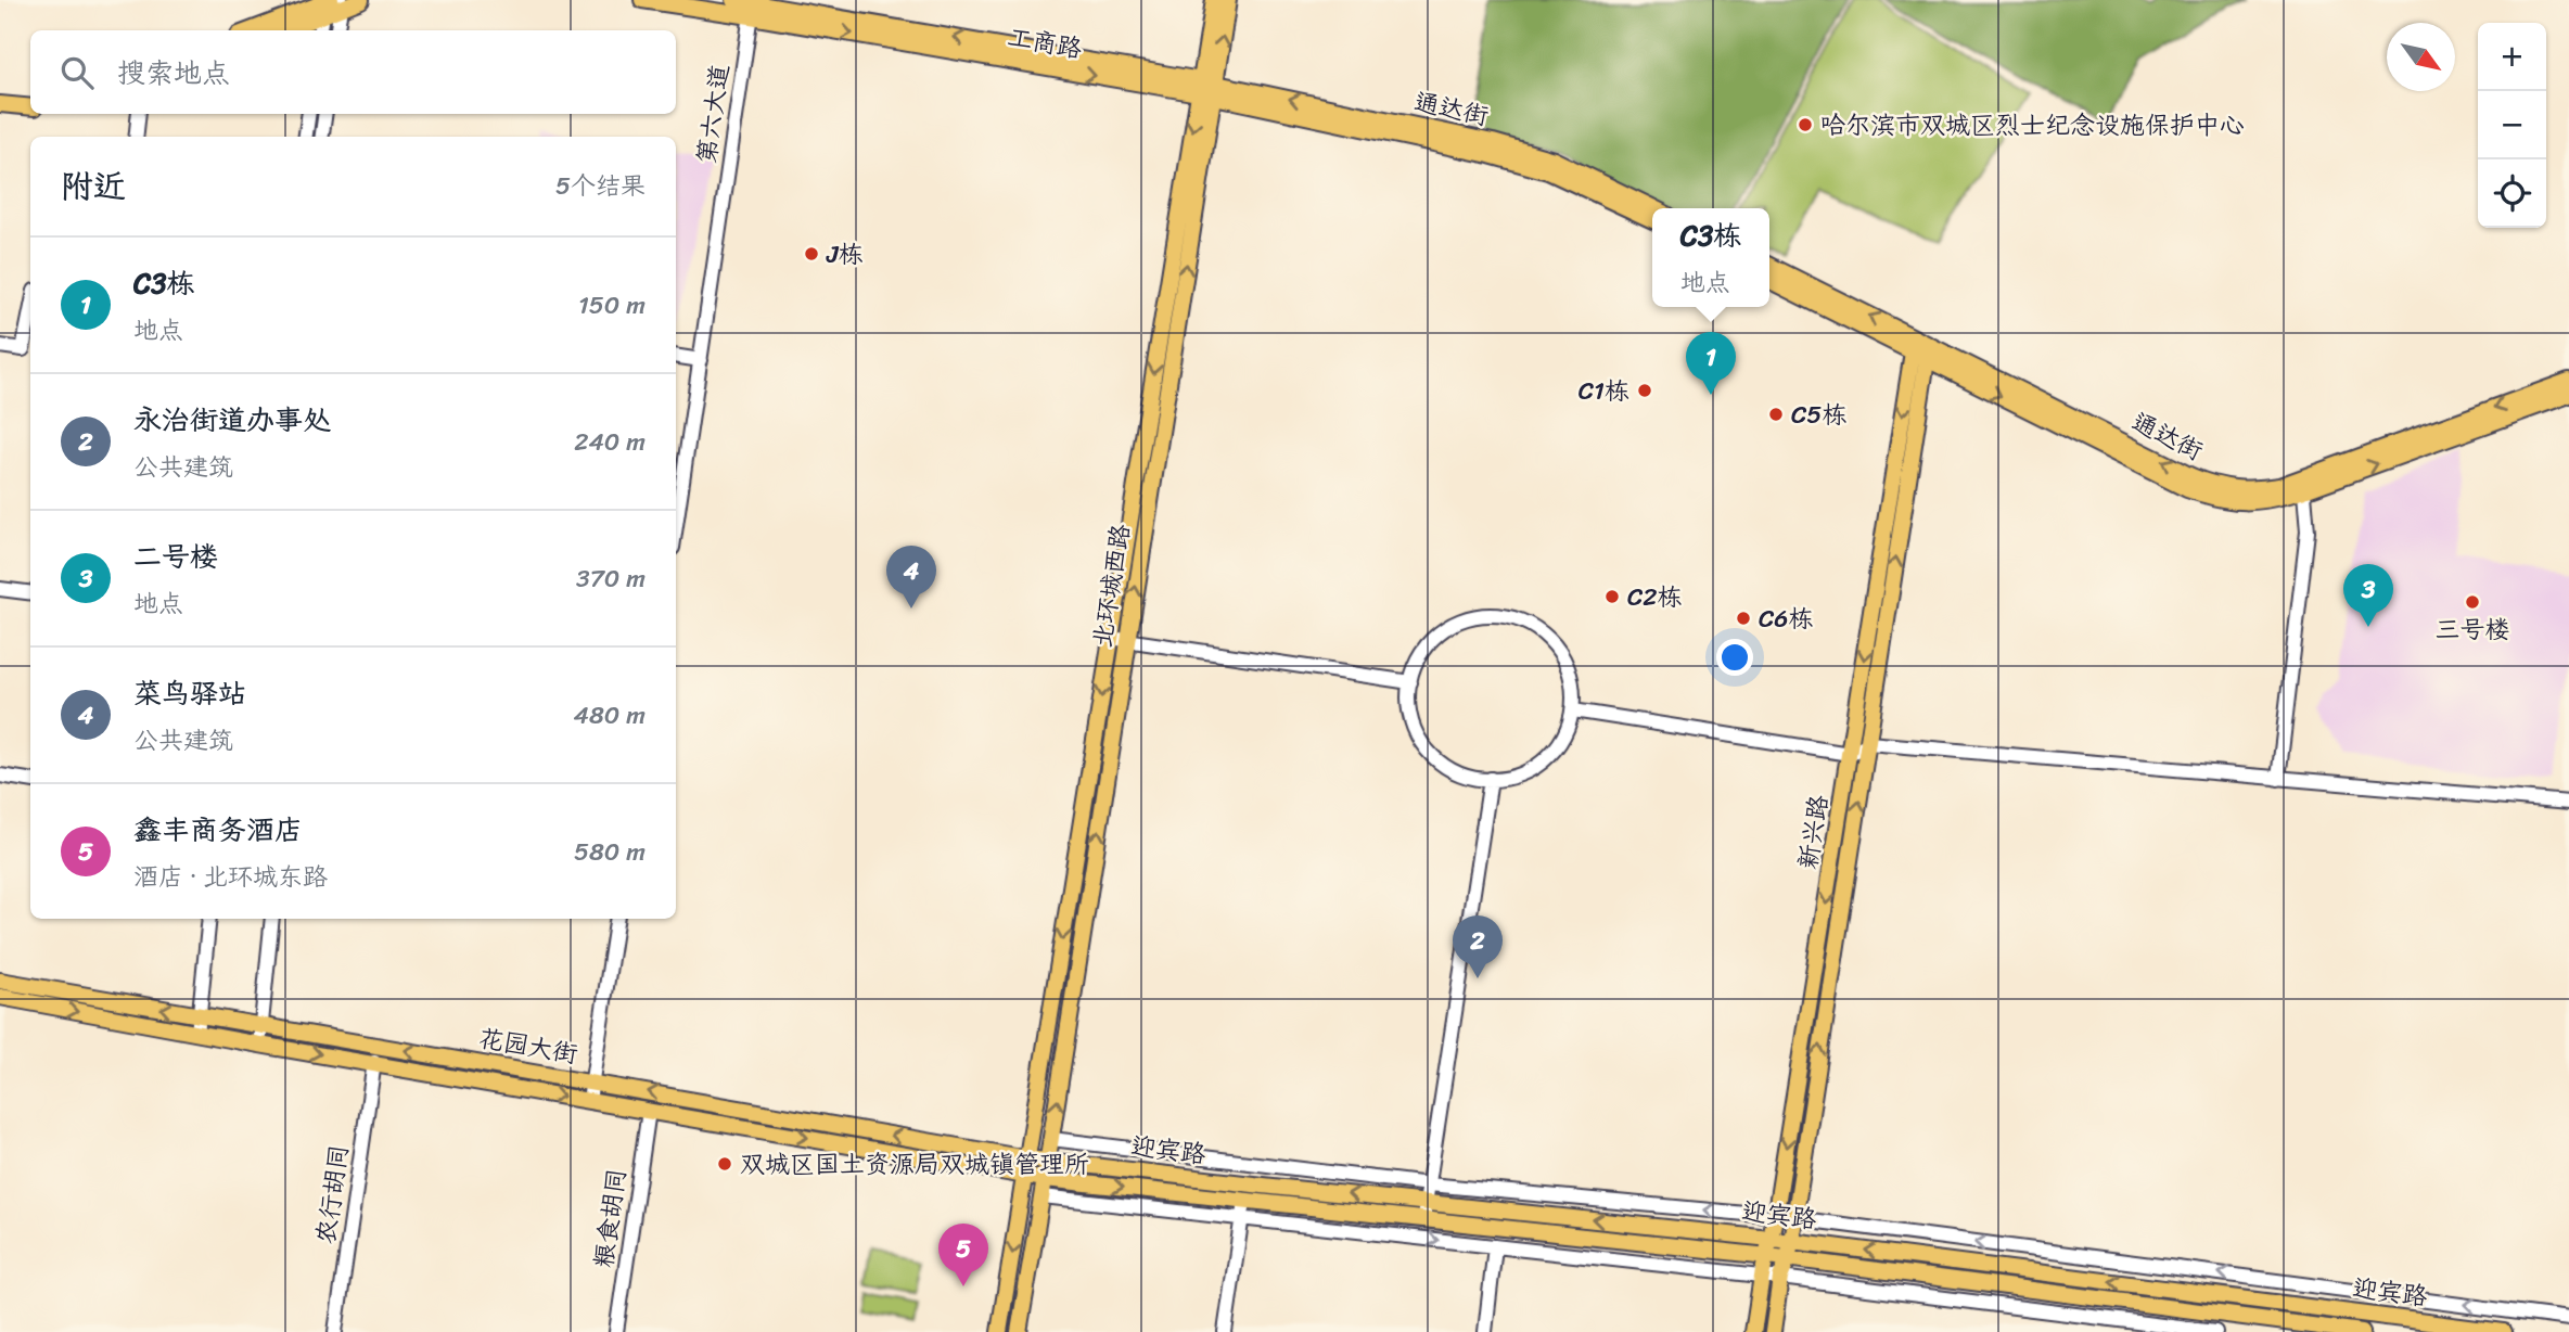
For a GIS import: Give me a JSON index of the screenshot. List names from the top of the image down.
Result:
{
  "streets": {
    "main road": [
      "工商路",
      "通达街",
      "北环城西路",
      "新兴路",
      "花园大街",
      "迎宾路"
    ],
    "street": ["第六大道", "农行胡同", "粮食胡同"]
  },
  "crossings": [
    ["工商路", "通达街"],
    ["工商路", "第六大道"],
    ["工商路", "北环城西路"],
    ["通达街", "北环城西路"],
    ["通达街", "新兴路"],
    ["北环城西路", "花园大街"],
    ["北环城西路", "迎宾路"],
    ["新兴路", "迎宾路"],
    ["花园大街", "迎宾路"],
    ["花园大街", "农行胡同"],
    ["花园大街", "粮食胡同"]
  ],
  "places": [
    "哈尔滨市双城区烈士纪念设施保护中心",
    "J栋",
    "C1栋",
    "C5栋",
    "C2栋",
    "三号楼",
    "C6栋",
    "双城区国土资源局双城镇管理所"
  ],
  "north": "bottom right",
  "page": {
    "map_buttons": ["+", "−"],
    "search": "搜索地点",
    "heading": ["附近", "5个结果"],
    "popup": ["C3栋", "地点"],
    "list": [
      {
        "mark": "1",
        "name": "C3栋",
        "note": "地点",
        "value": "150 m"
      },
      {
        "mark": "2",
        "name": "永治街道办事处",
        "note": "公共建筑",
        "value": "240 m"
      },
      {
        "mark": "3",
        "name": "二号楼",
        "note": "地点",
        "value": "370 m"
      },
      {
        "mark": "4",
        "name": "菜鸟驿站",
        "note": "公共建筑",
        "value": "480 m"
      },
      {
        "mark": "5",
        "name": "鑫丰商务酒店",
        "note": "酒店 · 北环城东路",
        "value": "580 m"
      }
    ],
    "pins": [
      "1",
      "4",
      "3",
      "2",
      "5"
    ]
  }
}
